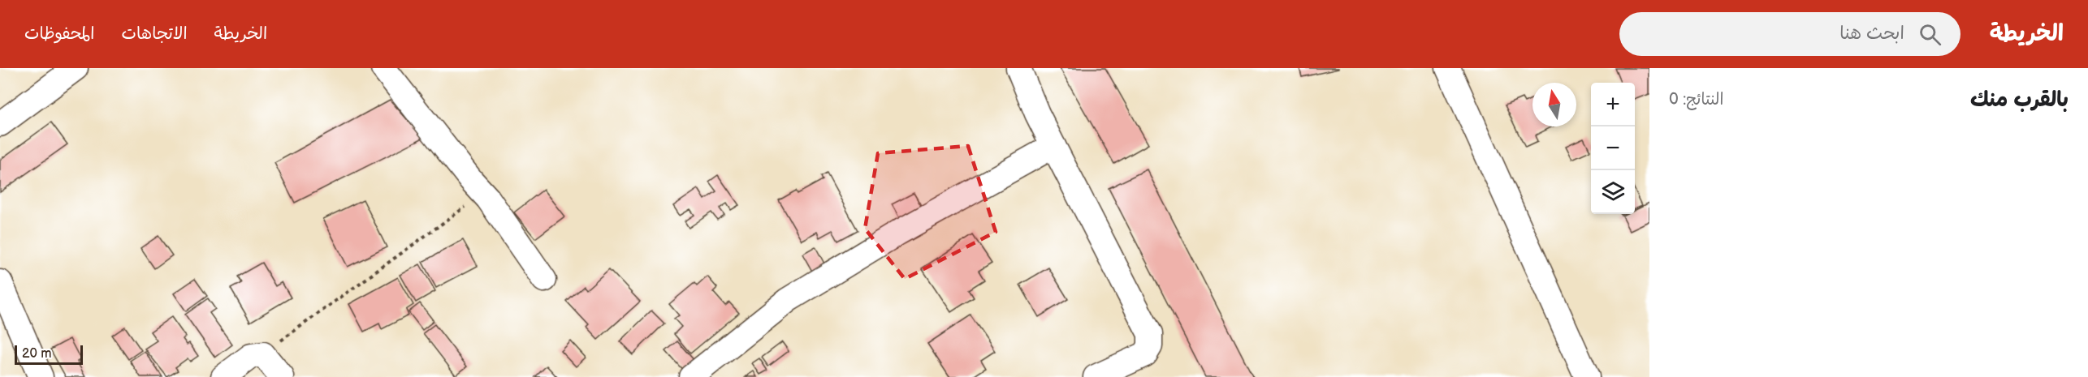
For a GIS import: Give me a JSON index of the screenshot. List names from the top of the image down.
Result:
{
  "scale_bar": "20 m",
  "north": "top",
  "page": {
    "header": "الخريطة",
    "search": "ابحث هنا",
    "nav": ["الخريطة", "الاتجاهات", "المحفوظات"],
    "heading": ["بالقرب منك", "النتائج: 0"],
    "map_buttons": ["+", "−"],
    "scale": "20 m"
  }
}
